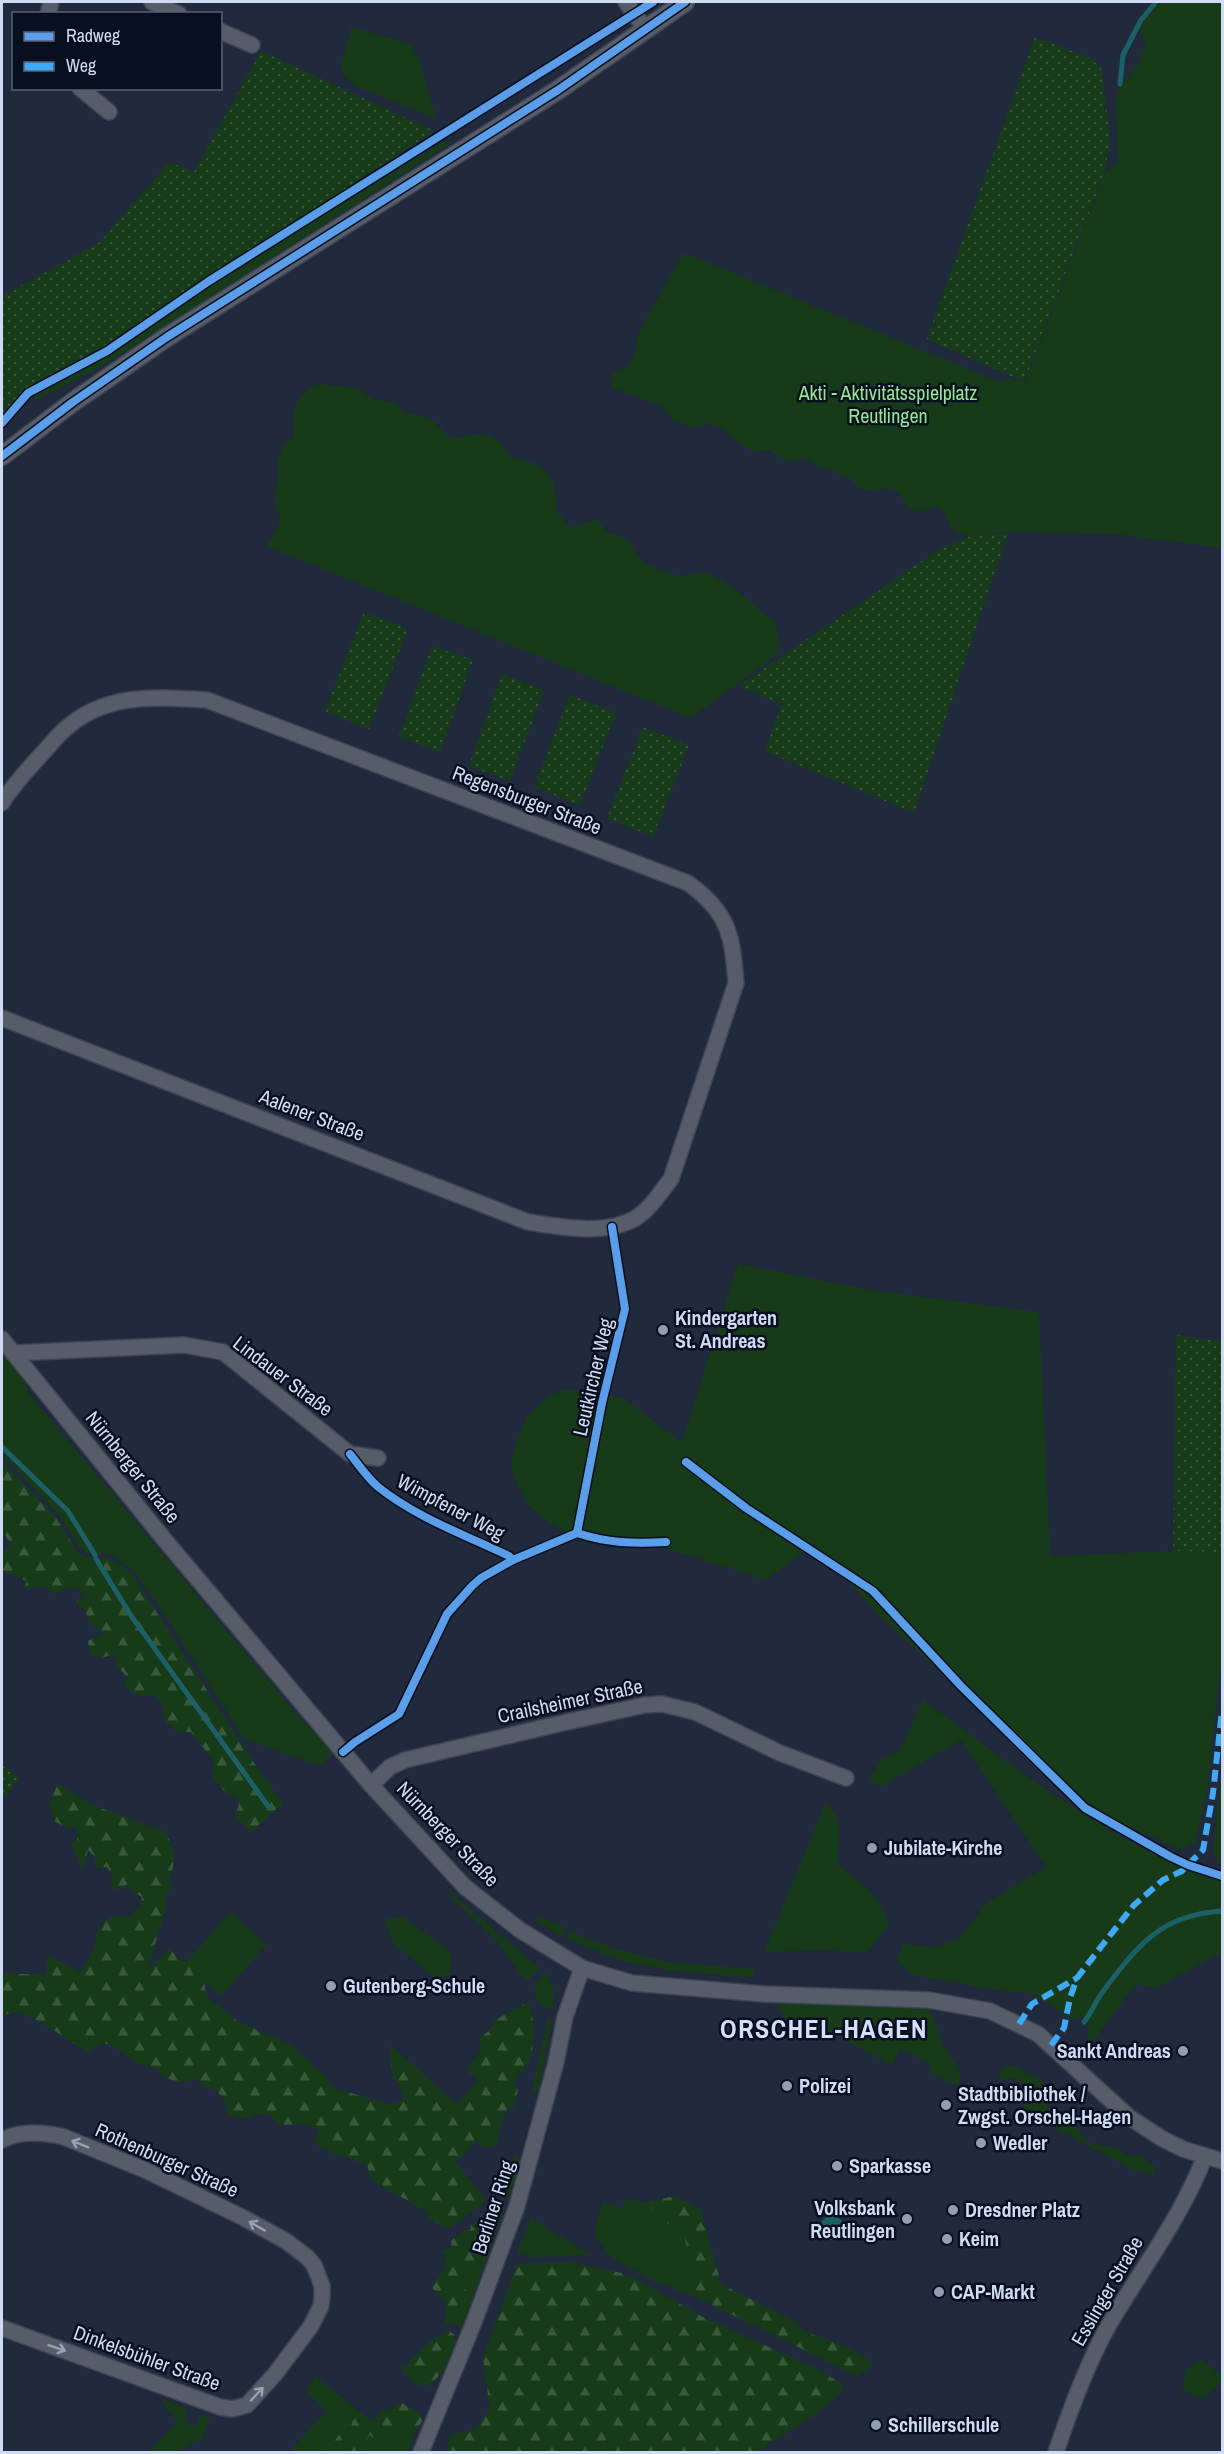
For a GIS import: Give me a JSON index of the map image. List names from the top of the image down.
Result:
{
  "streets": {
    "street": [
      "Regensburger Straße",
      "Aalener Straße",
      "Lindauer Straße",
      "Nürnberger Straße",
      "Crailsheimer Straße",
      "Rothenburger Straße",
      "Berliner Ring",
      "Esslinger Straße",
      "Dinkelsbühler Straße"
    ],
    "cycle path": ["Leutkircher Weg", "Wimpfener Weg"]
  },
  "crossings": [
    ["Regensburger Straße", "Aalener Straße"],
    ["Lindauer Straße", "Nürnberger Straße"],
    ["Nürnberger Straße", "Crailsheimer Straße"],
    ["Nürnberger Straße", "Berliner Ring"],
    ["Nürnberger Straße", "Esslinger Straße"],
    ["Rothenburger Straße", "Dinkelsbühler Straße"]
  ],
  "one_way": ["Rothenburger Straße"],
  "districts": ["ORSCHEL-HAGEN"],
  "parks": ["Akti - Aktivitätsspielplatz Reutlingen"],
  "places": [
    "Kindergarten St. Andreas",
    "Jubilate-Kirche",
    "Gutenberg-Schule",
    "Sankt Andreas",
    "Polizei",
    "Stadtbibliothek / Zwgst. Orschel-Hagen",
    "Wedler",
    "Sparkasse",
    "Dresdner Platz",
    "Volksbank Reutlingen",
    "Keim",
    "CAP-Markt",
    "Schillerschule"
  ],
  "legend": ["Radweg", "Weg"]
}
